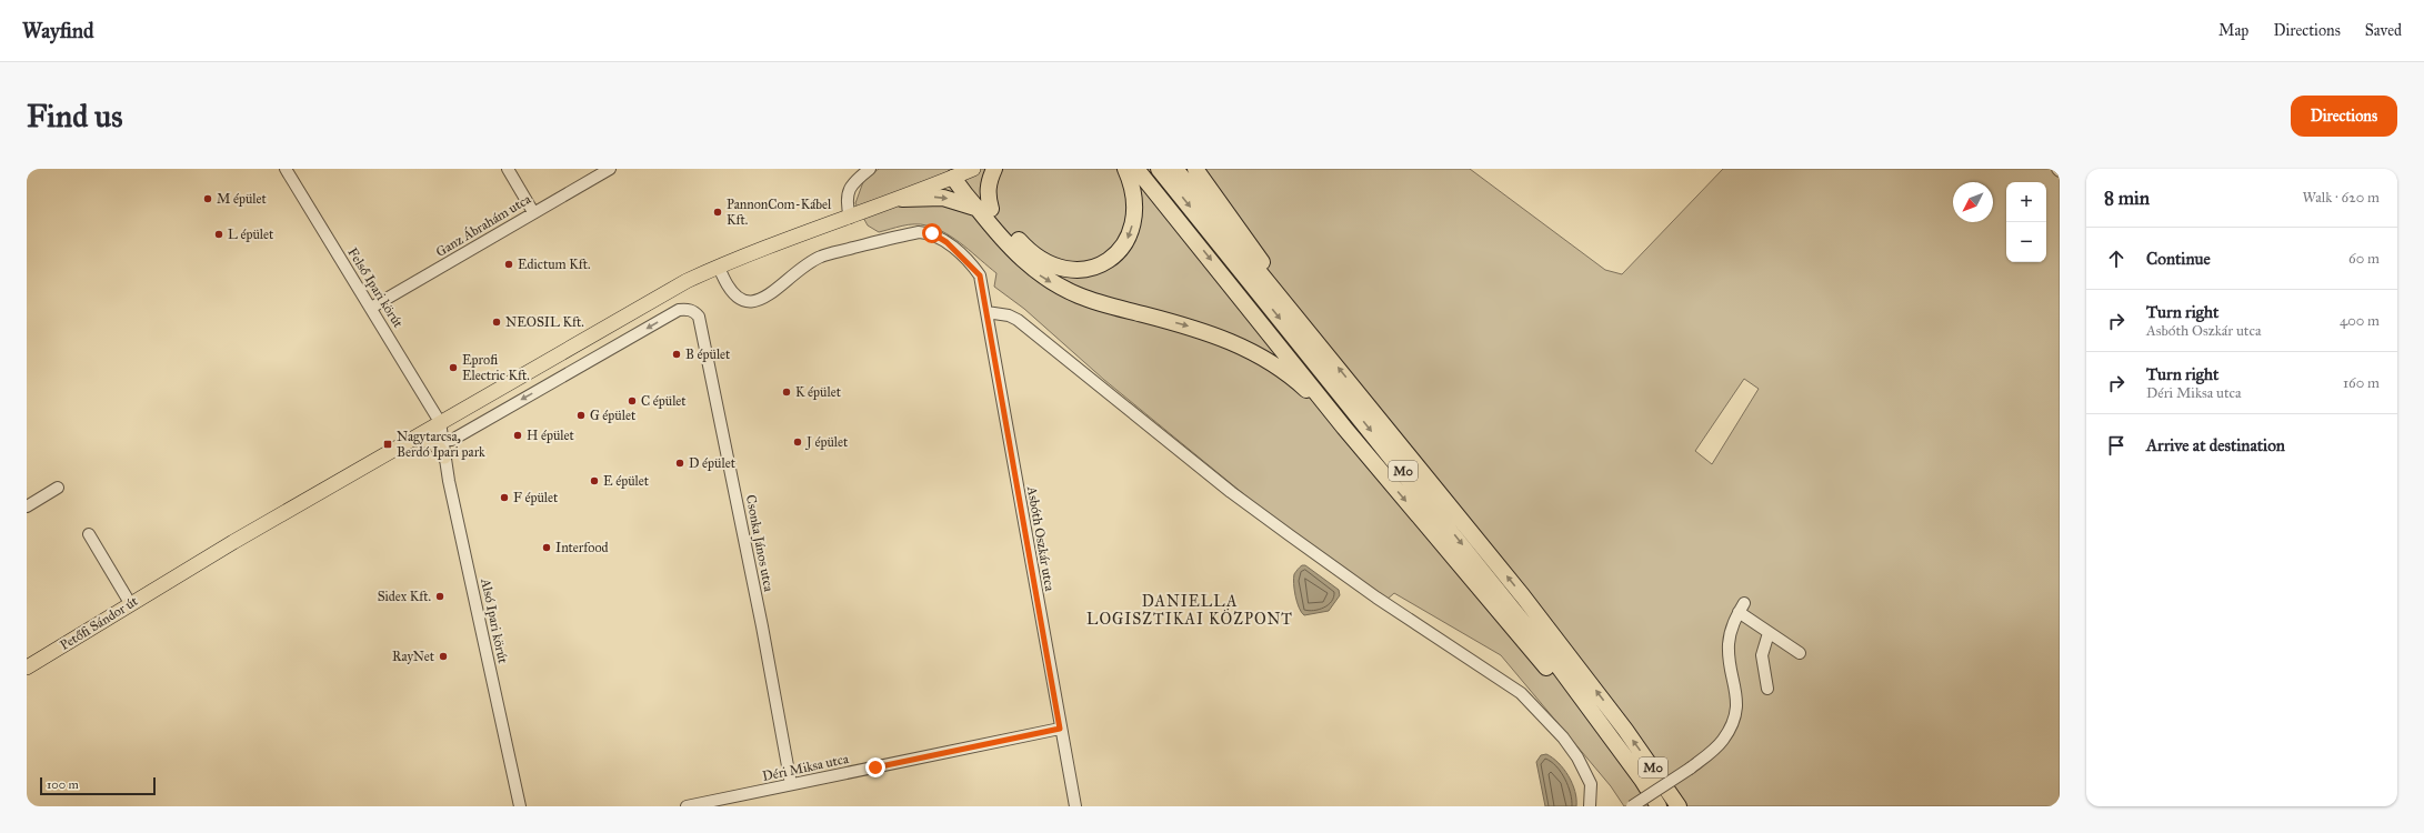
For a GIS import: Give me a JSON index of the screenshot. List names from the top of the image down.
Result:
{
  "streets": {
    "highway": ["M0"],
    "main road": ["Petőfi Sándor út"],
    "street": [
      "Ganz Ábrahám utca",
      "Felső Ipari körút",
      "Asbóth Oszkár utca",
      "Csonka János utca",
      "Alsó Ipari körút",
      "Déri Miksa utca"
    ]
  },
  "crossings": [
    ["Ganz Ábrahám utca", "Felső Ipari körút"],
    ["Felső Ipari körút", "Alsó Ipari körút"],
    ["Felső Ipari körút", "Petőfi Sándor út"],
    ["Asbóth Oszkár utca", "Petőfi Sándor út"],
    ["Asbóth Oszkár utca", "Déri Miksa utca"],
    ["Csonka János utca", "Alsó Ipari körút"],
    ["Csonka János utca", "Déri Miksa utca"],
    ["Alsó Ipari körút", "Petőfi Sándor út"]
  ],
  "districts": ["DANIELLA LOGISZTIKAI KÖZPONT"],
  "places": {
    "other": [
      "M épület",
      "PannonCom-Kábel Kft.",
      "L épület",
      "Edictum Kft.",
      "NEOSIL Kft.",
      "B épület",
      "Eprofi Electric Kft.",
      "K épület",
      "C épület",
      "G épület",
      "H épület",
      "J épület",
      "D épület",
      "E épület",
      "F épület",
      "Interfood",
      "Sidex Kft.",
      "RayNet"
    ],
    "transit": ["Nagytarcsa, Berdó Ipari park"]
  },
  "scale_bar": "100 m",
  "north": "bottom left",
  "page": {
    "header": "Wayfind",
    "nav": ["Map", "Directions", "Saved"],
    "buttons": "Directions",
    "title": "Find us",
    "heading": ["8 min", "Walk · 620 m"],
    "map_buttons": ["+", "−"],
    "list": [
      ["Continue", "60 m"],
      ["Turn right", "Asbóth Oszkár utca", "400 m"],
      ["Turn right", "Déri Miksa utca", "160 m"],
      "Arrive at destination"
    ],
    "scale": "100 m"
  }
}
